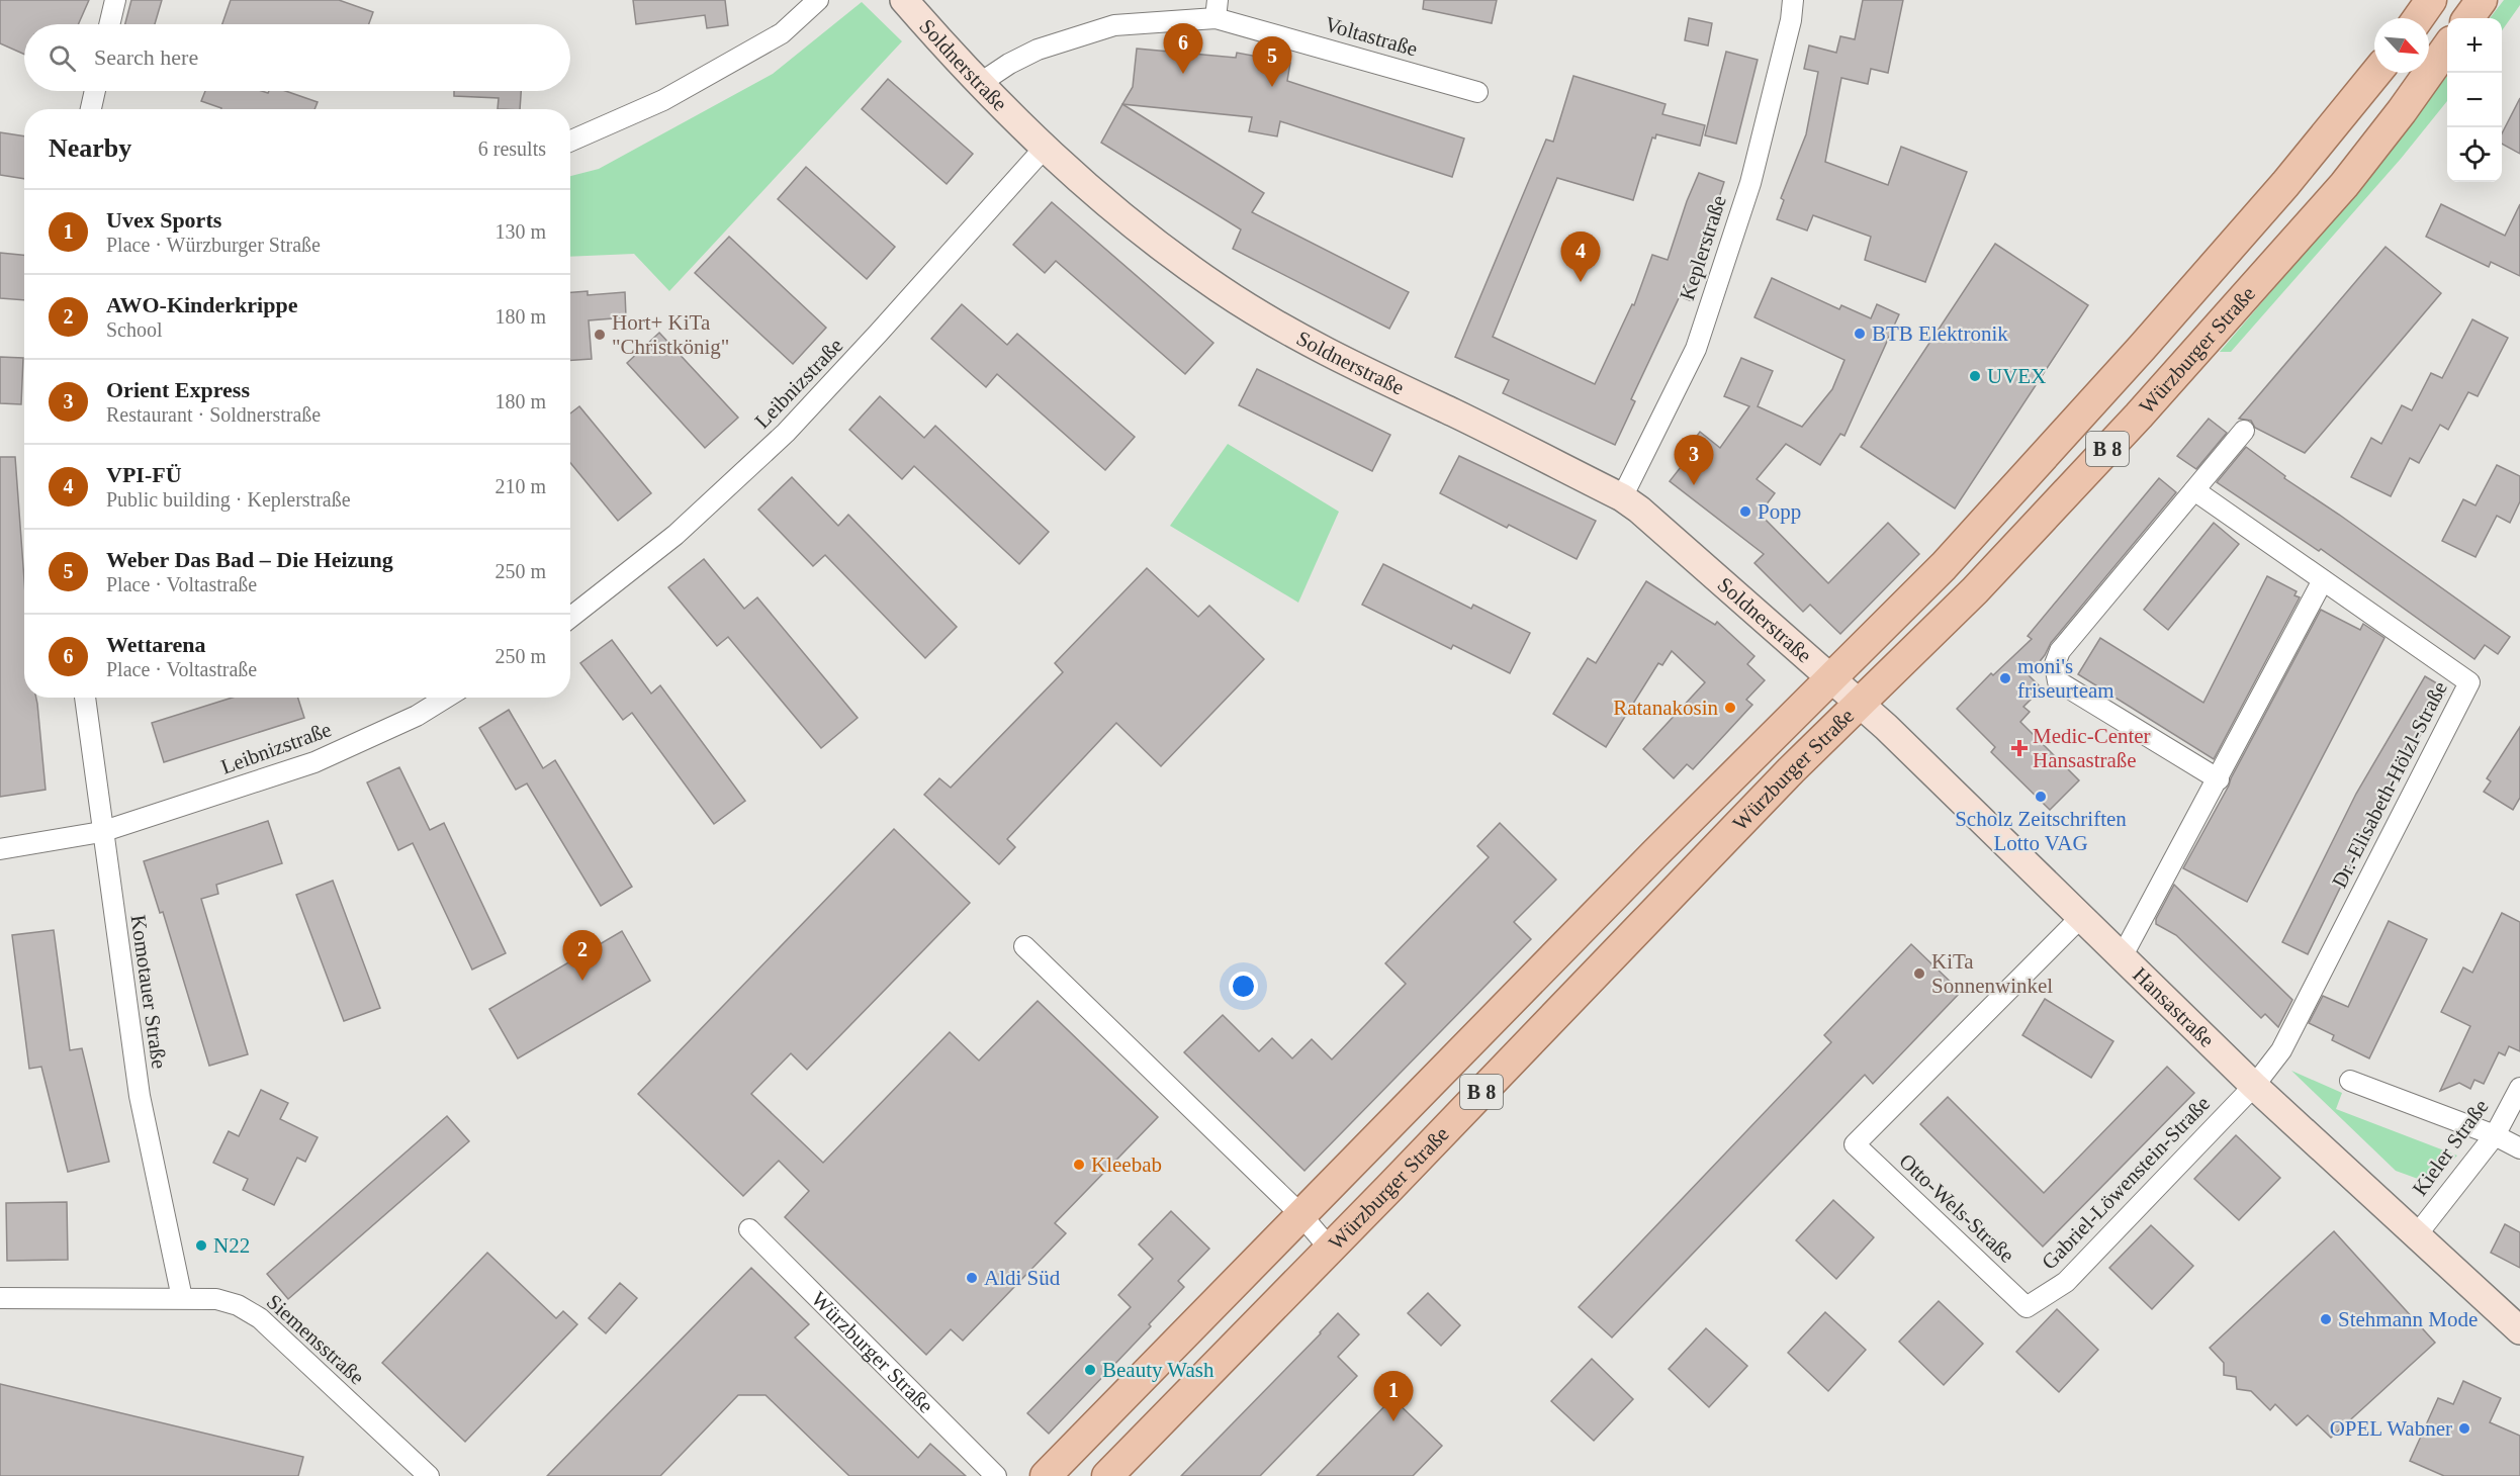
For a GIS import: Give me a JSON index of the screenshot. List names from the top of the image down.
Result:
{
  "streets": {
    "main road": ["Würzburger Straße", "B 8"],
    "street": [
      "Voltastraße",
      "Soldnerstraße",
      "Keplerstraße",
      "Leibnizstraße",
      "Dr.-Elisabeth-Hölzl-Straße",
      "Komotauer Straße",
      "Hansastraße",
      "Kieler Straße",
      "Gabriel-Löwenstein-Straße",
      "Otto-Wels-Straße",
      "Siemensstraße"
    ]
  },
  "crossings": [
    ["Voltastraße", "Soldnerstraße"],
    ["Soldnerstraße", "Keplerstraße"],
    ["Soldnerstraße", "Würzburger Straße"],
    ["Soldnerstraße", "Leibnizstraße"],
    ["Soldnerstraße", "Hansastraße"],
    ["Würzburger Straße", "Hansastraße"],
    ["Leibnizstraße", "Komotauer Straße"],
    ["Dr.-Elisabeth-Hölzl-Straße", "Hansastraße"],
    ["Dr.-Elisabeth-Hölzl-Straße", "Gabriel-Löwenstein-Straße"],
    ["Komotauer Straße", "Siemensstraße"],
    ["Hansastraße", "Kieler Straße"],
    ["Hansastraße", "Gabriel-Löwenstein-Straße"],
    ["Hansastraße", "Otto-Wels-Straße"],
    ["Gabriel-Löwenstein-Straße", "Otto-Wels-Straße"]
  ],
  "places": {
    "other": [
      "BTB Elektronik",
      "Hort+ KiTa \"Christkönig\"",
      "UVEX",
      "Popp",
      "moni's friseurteam",
      "Ratanakosin",
      "Scholz Zeitschriften Lotto VAG",
      "KiTa Sonnenwinkel",
      "Kleebab",
      "N22",
      "Aldi Süd",
      "Stehmann Mode",
      "Beauty Wash",
      "OPEL Wabner"
    ],
    "health": ["Medic-Center Hansastraße"]
  },
  "north": "bottom right",
  "page": {
    "map_buttons": ["+", "−"],
    "pins": [
      "6",
      "5",
      "4",
      "3",
      "2",
      "1"
    ],
    "search": "Search here",
    "heading": ["Nearby", "6 results"],
    "list": [
      {
        "mark": "1",
        "name": "Uvex Sports",
        "note": "Place · Würzburger Straße",
        "value": "130 m"
      },
      {
        "mark": "2",
        "name": "AWO-Kinderkrippe",
        "note": "School",
        "value": "180 m"
      },
      {
        "mark": "3",
        "name": "Orient Express",
        "note": "Restaurant · Soldnerstraße",
        "value": "180 m"
      },
      {
        "mark": "4",
        "name": "VPI-FÜ",
        "note": "Public building · Keplerstraße",
        "value": "210 m"
      },
      {
        "mark": "5",
        "name": "Weber Das Bad – Die Heizung",
        "note": "Place · Voltastraße",
        "value": "250 m"
      },
      {
        "mark": "6",
        "name": "Wettarena",
        "note": "Place · Voltastraße",
        "value": "250 m"
      }
    ]
  }
}
